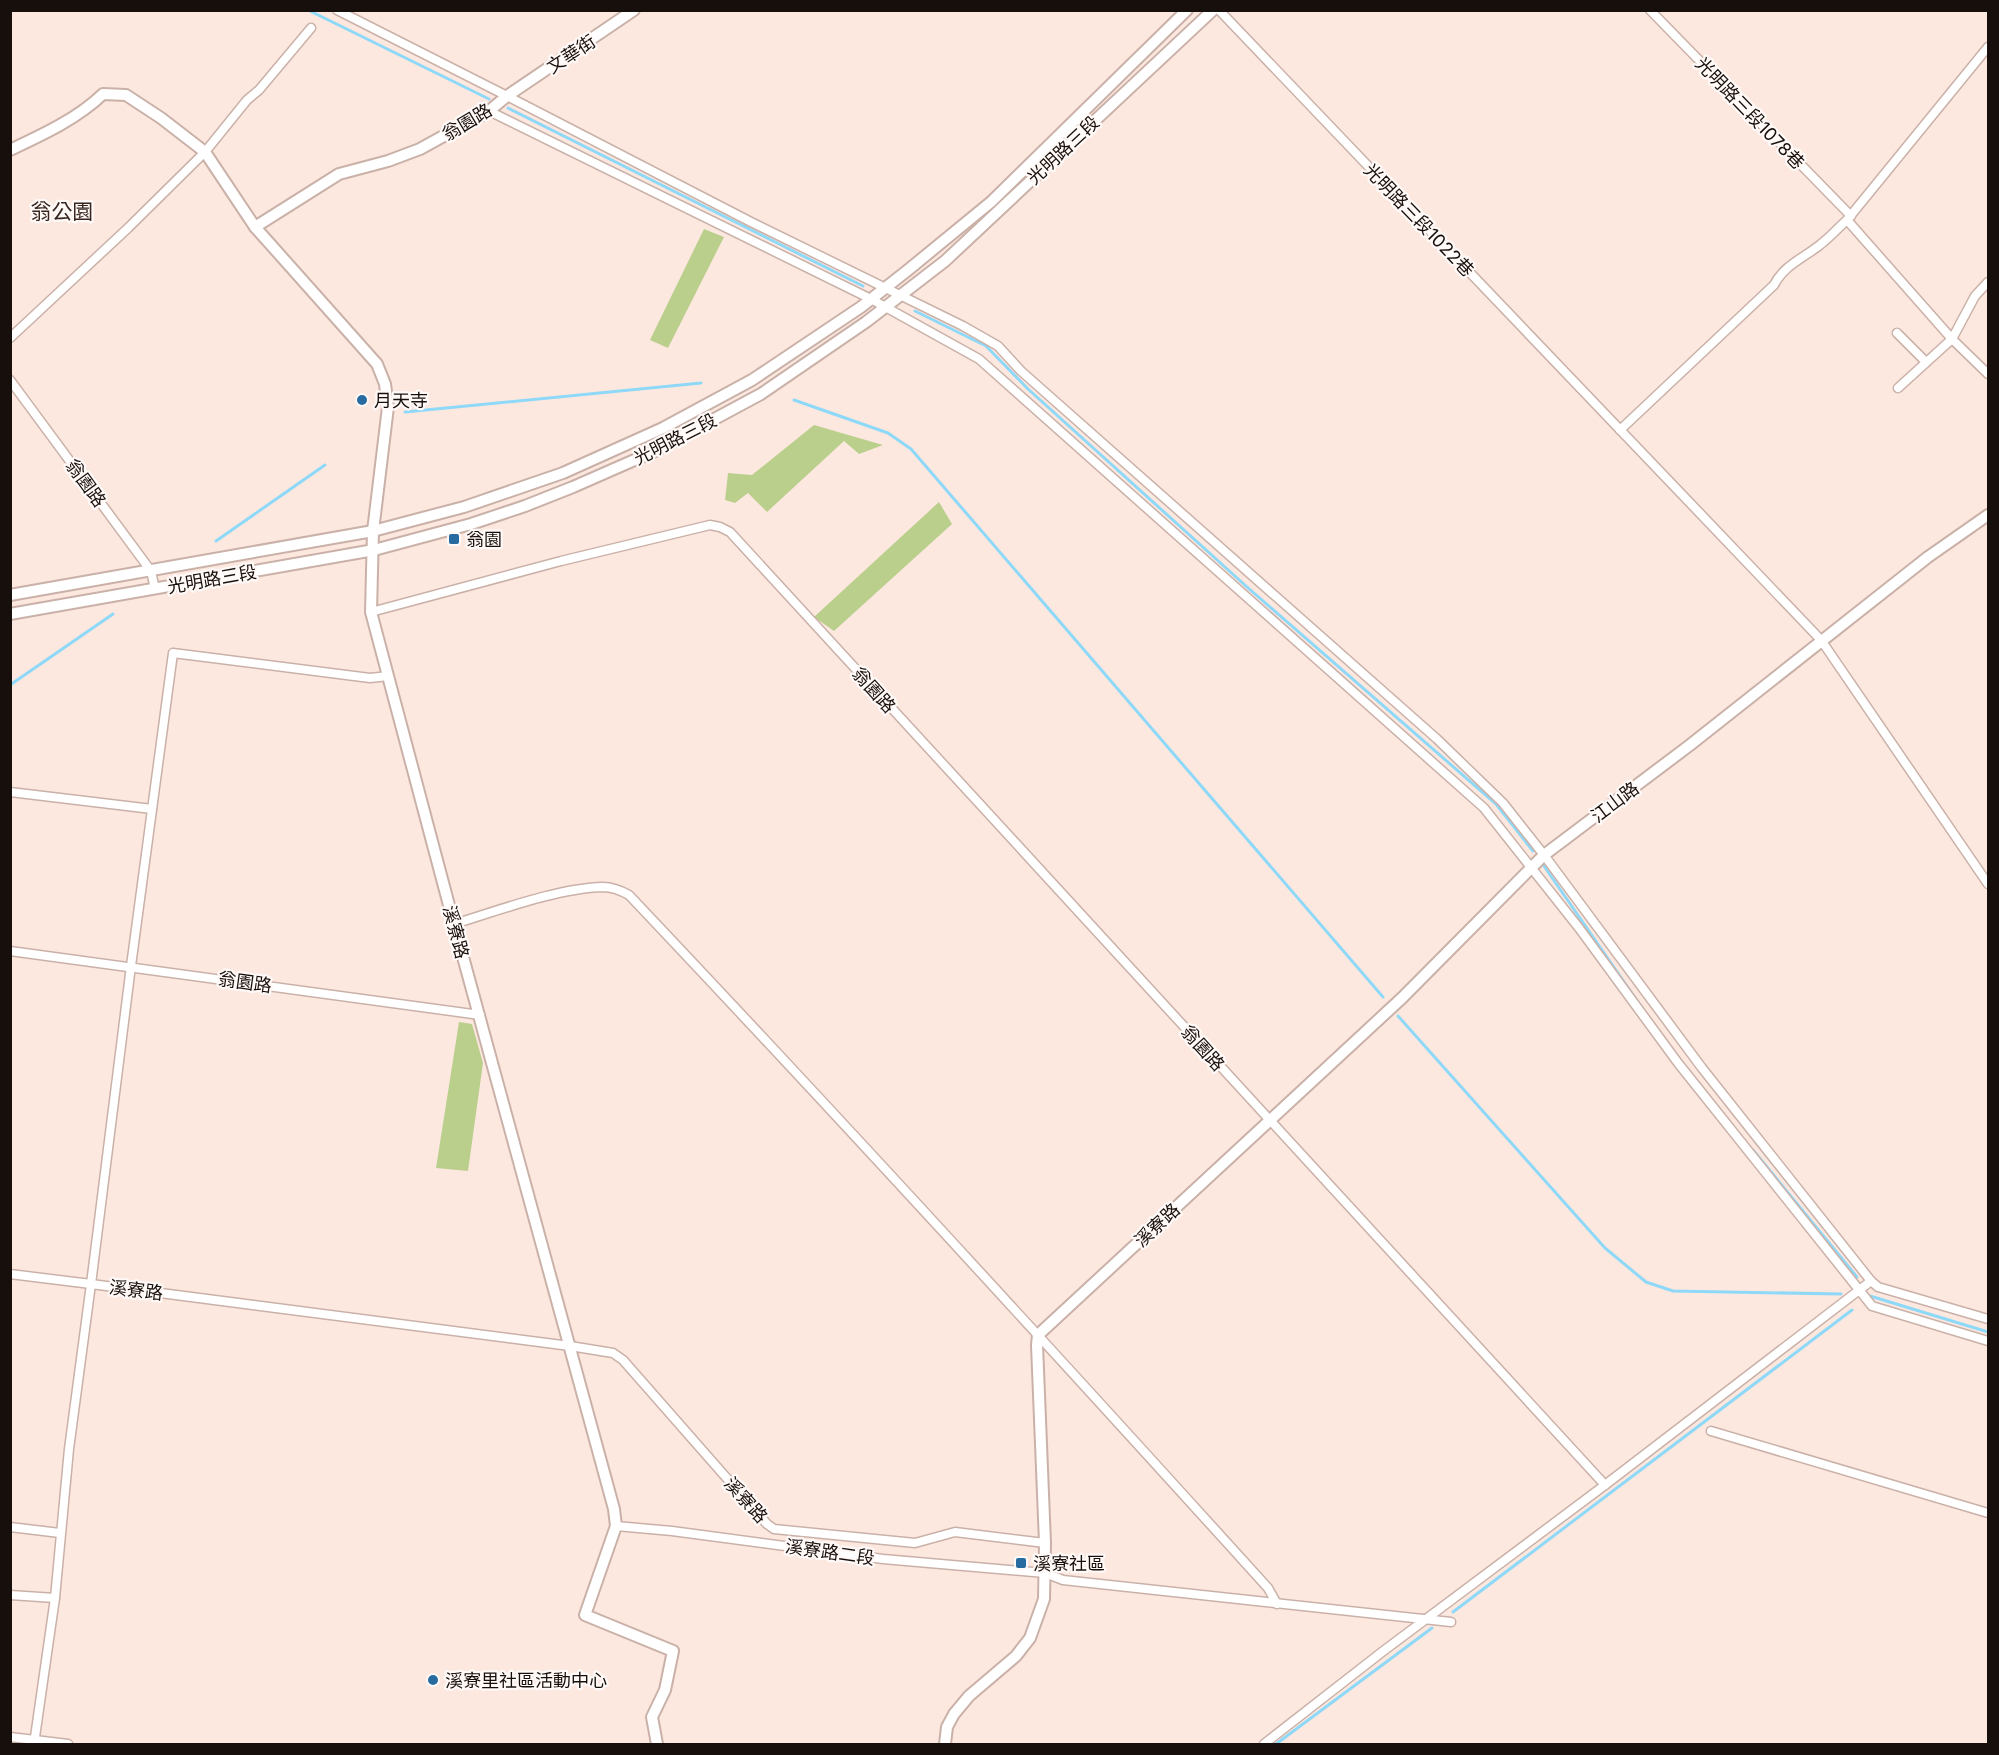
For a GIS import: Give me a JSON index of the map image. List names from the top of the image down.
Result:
{
  "streets": {
    "street": [
      "文華街",
      "光明路三段1078巷",
      "翁園路",
      "光明路三段",
      "光明路三段1022巷",
      "江山路",
      "溪寮路",
      "溪寮路二段"
    ]
  },
  "crossings": [
    ["文華街", "翁園路"],
    ["翁園路", "光明路三段"],
    ["翁園路", "江山路"],
    ["翁園路", "溪寮路"],
    ["光明路三段", "溪寮路"],
    ["光明路三段1022巷", "江山路"],
    ["江山路", "溪寮路"],
    ["溪寮路", "溪寮路二段"]
  ],
  "districts": ["翁公園"],
  "places": {
    "other": ["月天寺", "溪寮里社區活動中心"],
    "transit": ["翁園", "溪寮社區"]
  }
}
